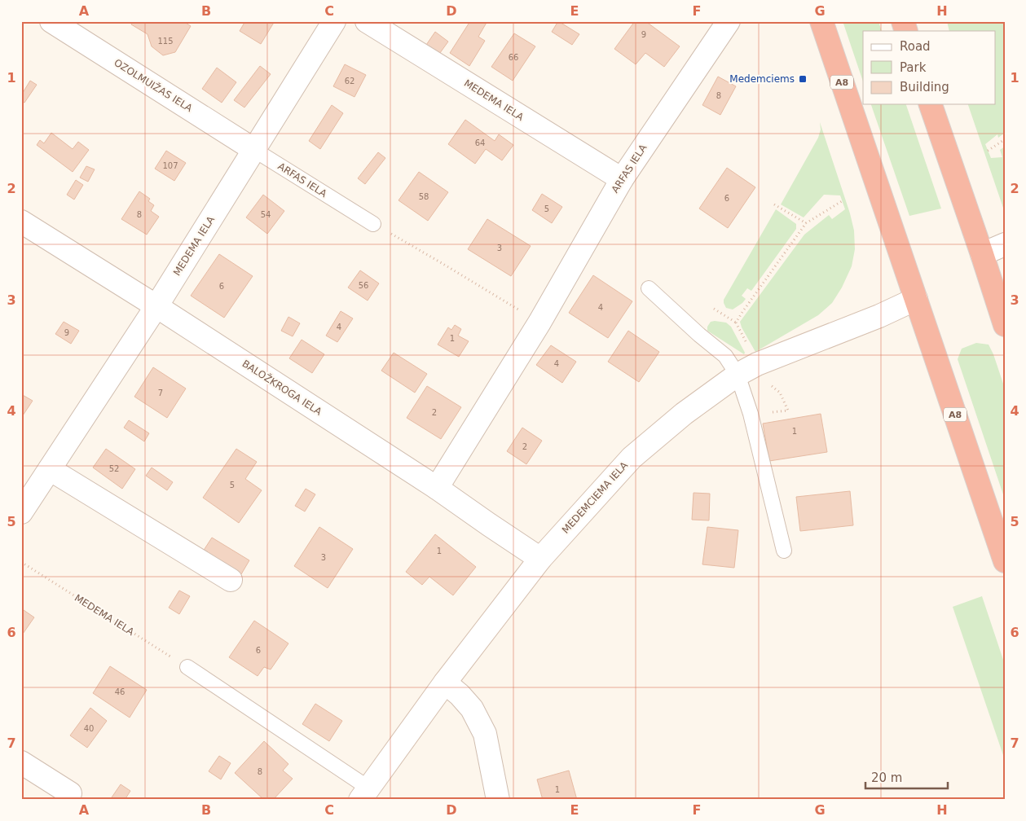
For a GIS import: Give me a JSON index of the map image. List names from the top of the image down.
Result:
{
  "streets": {
    "highway": ["A8"],
    "street": [
      "OZOLMUIŽAS IELA",
      "MEDEMA IELA",
      "ARFAS IELA",
      "BALOŽKROGA IELA",
      "MEDEMCIEMA IELA"
    ]
  },
  "crossings": [
    ["A8", "MEDEMCIEMA IELA"],
    ["OZOLMUIŽAS IELA", "MEDEMA IELA"],
    ["OZOLMUIŽAS IELA", "ARFAS IELA"],
    ["MEDEMA IELA", "ARFAS IELA"],
    ["MEDEMA IELA", "BALOŽKROGA IELA"],
    ["ARFAS IELA", "BALOŽKROGA IELA"],
    ["BALOŽKROGA IELA", "MEDEMCIEMA IELA"]
  ],
  "places": {
    "transit": ["Medemciems"]
  },
  "house_numbers": [
    "9",
    "115",
    "66",
    "62",
    "8",
    "64",
    "107",
    "58",
    "6",
    "5",
    "8",
    "54",
    "3",
    "56",
    "6",
    "4",
    "4",
    "9",
    "1",
    "4",
    "7",
    "2",
    "1",
    "2",
    "52",
    "5",
    "1",
    "3",
    "6",
    "46",
    "40",
    "8",
    "1"
  ],
  "legend": ["Road", "Park", "Building"],
  "scale_bar": "20 m",
  "grid": {
    "columns": [
      "A",
      "B",
      "C",
      "D",
      "E",
      "F",
      "G",
      "H"
    ],
    "rows": [
      "1",
      "2",
      "3",
      "4",
      "5",
      "6",
      "7"
    ]
  }
}
